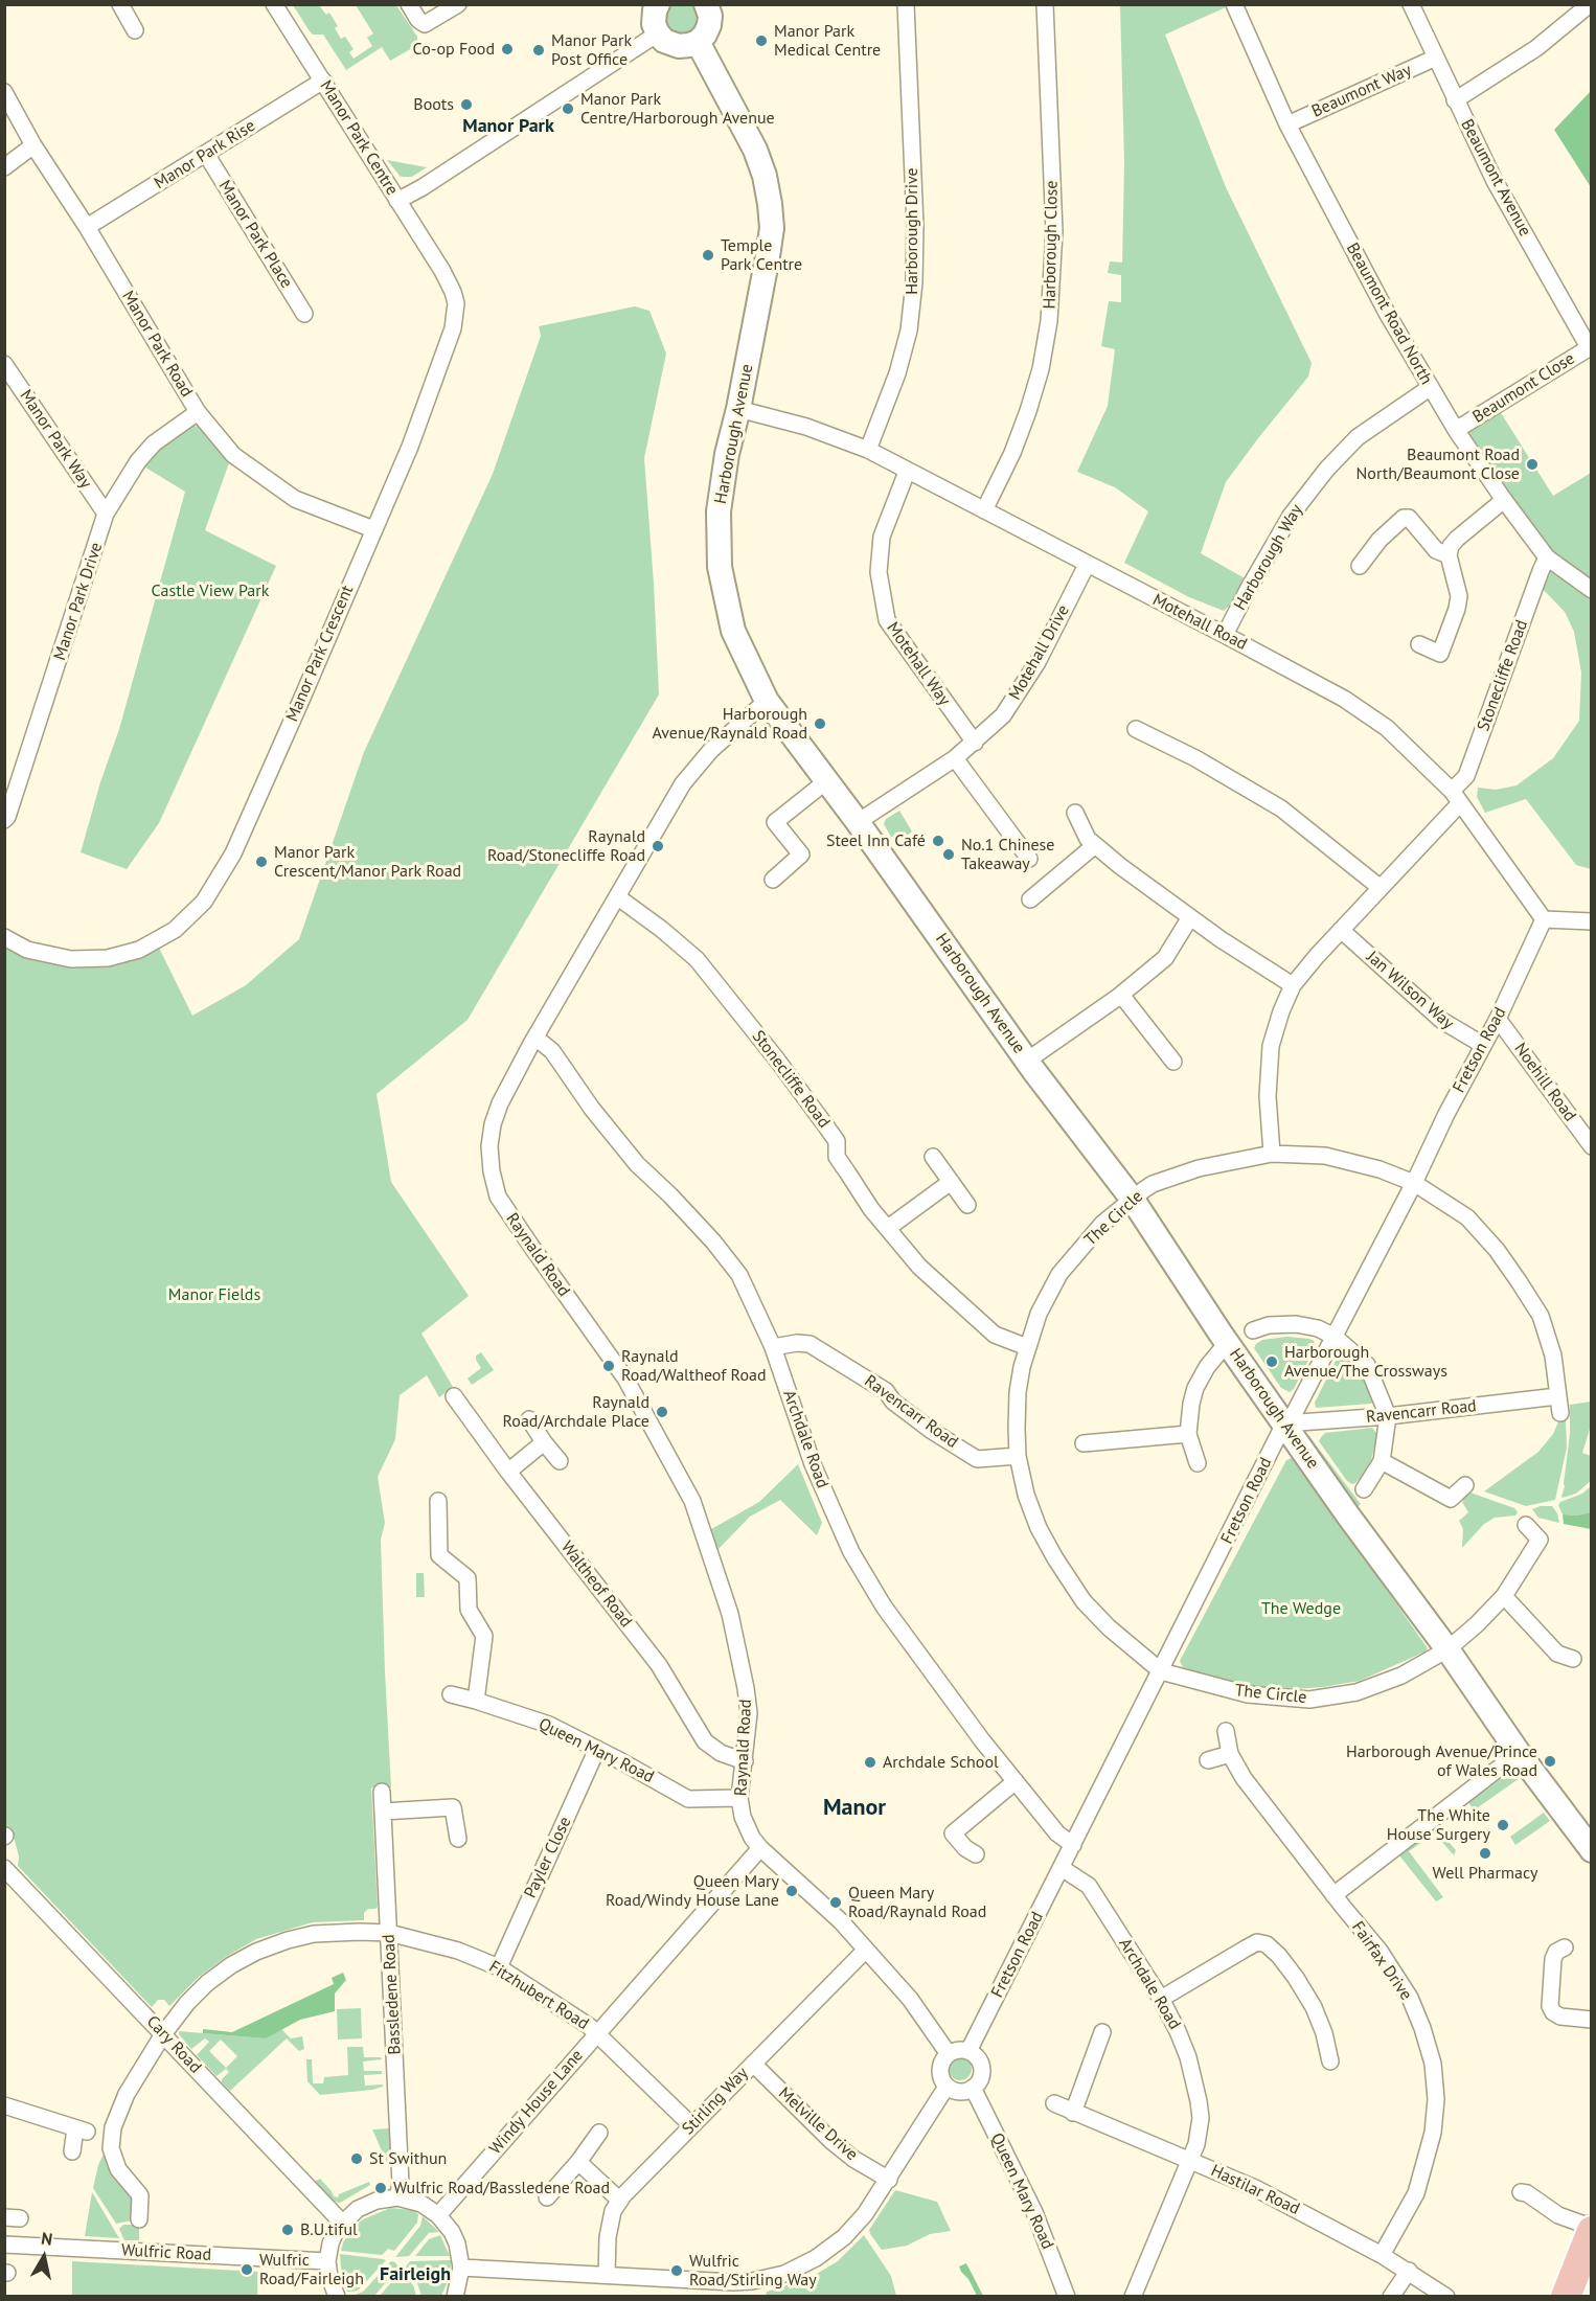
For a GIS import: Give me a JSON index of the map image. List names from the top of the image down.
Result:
{
  "streets": {
    "street": [
      "Beaumont Way",
      "Manor Park Centre",
      "Manor Park Rise",
      "Beaumont Avenue",
      "Harborough Drive",
      "Manor Park Place",
      "Harborough Close",
      "Beaumont Road North",
      "Manor Park Road",
      "Beaumont Close",
      "Harborough Avenue",
      "Manor Park Way",
      "Harborough Way",
      "Manor Park Drive",
      "Motehall Road",
      "Motehall Drive",
      "Manor Park Crescent",
      "Motehall Way",
      "Stonecliffe Road",
      "Jan Wilson Way",
      "Fretson Road",
      "Noehill Road",
      "The Circle",
      "Raynald Road",
      "Ravencarr Road",
      "Archdale Road",
      "Waltheof Road",
      "Queen Mary Road",
      "Payler Close",
      "Fairfax Drive",
      "Bassledene Road",
      "Fitzhubert Road",
      "Cary Road",
      "Stirling Way",
      "Windy House Lane",
      "Melville Drive",
      "Hastilar Road",
      "Wulfric Road"
    ]
  },
  "crossings": [
    ["Beaumont Way", "Beaumont Avenue"],
    ["Beaumont Way", "Beaumont Road North"],
    ["Manor Park Centre", "Manor Park Rise"],
    ["Manor Park Centre", "Manor Park Crescent"],
    ["Manor Park Rise", "Manor Park Place"],
    ["Manor Park Rise", "Manor Park Road"],
    ["Beaumont Avenue", "Beaumont Close"],
    ["Harborough Drive", "Motehall Road"],
    ["Harborough Close", "Motehall Road"],
    ["Beaumont Road North", "Beaumont Close"],
    ["Beaumont Road North", "Harborough Way"],
    ["Beaumont Road North", "Stonecliffe Road"],
    ["Manor Park Road", "Manor Park Drive"],
    ["Manor Park Road", "Manor Park Crescent"],
    ["Harborough Avenue", "Motehall Road"],
    ["Harborough Avenue", "Motehall Drive"],
    ["Harborough Avenue", "Fretson Road"],
    ["Harborough Avenue", "The Circle"],
    ["Harborough Avenue", "Raynald Road"],
    ["Harborough Avenue", "Ravencarr Road"],
    ["Manor Park Way", "Manor Park Drive"],
    ["Harborough Way", "Motehall Road"],
    ["Motehall Road", "Motehall Drive"],
    ["Motehall Road", "Motehall Way"],
    ["Motehall Road", "Stonecliffe Road"],
    ["Motehall Road", "Fretson Road"],
    ["Motehall Drive", "Motehall Way"],
    ["Stonecliffe Road", "Jan Wilson Way"],
    ["Stonecliffe Road", "The Circle"],
    ["Stonecliffe Road", "Raynald Road"],
    ["Jan Wilson Way", "Fretson Road"],
    ["Fretson Road", "Noehill Road"],
    ["Fretson Road", "The Circle"],
    ["Fretson Road", "Ravencarr Road"],
    ["Fretson Road", "Archdale Road"],
    ["Fretson Road", "Queen Mary Road"],
    ["The Circle", "Ravencarr Road"],
    ["Raynald Road", "Archdale Road"],
    ["Raynald Road", "Waltheof Road"],
    ["Raynald Road", "Queen Mary Road"],
    ["Raynald Road", "Windy House Lane"],
    ["Ravencarr Road", "Archdale Road"],
    ["Archdale Road", "Hastilar Road"],
    ["Queen Mary Road", "Payler Close"],
    ["Payler Close", "Fitzhubert Road"],
    ["Fairfax Drive", "Hastilar Road"],
    ["Bassledene Road", "Fitzhubert Road"],
    ["Fitzhubert Road", "Cary Road"],
    ["Fitzhubert Road", "Stirling Way"],
    ["Fitzhubert Road", "Windy House Lane"],
    ["Stirling Way", "Melville Drive"]
  ],
  "districts": ["Manor Park", "Manor", "Fairleigh"],
  "parks": ["Castle View Park", "Manor Fields", "The Wedge"],
  "places": [
    "Manor Park Medical Centre",
    "Co-op Food",
    "Manor Park Post Office",
    "Boots",
    "Manor Park Centre/Harborough Avenue",
    "Temple Park Centre",
    "Beaumont Road North/Beaumont Close",
    "Harborough Avenue/Raynald Road",
    "Steel Inn Café",
    "Raynald Road/Stonecliffe Road",
    "No.1 Chinese Takeaway",
    "Manor Park Crescent/Manor Park Road",
    "Harborough Avenue/The Crossways",
    "Raynald Road/Waltheof Road",
    "Raynald Road/Archdale Place",
    "Harborough Avenue/Prince of Wales Road",
    "Archdale School",
    "The White House Surgery",
    "Well Pharmacy",
    "Queen Mary Road/Windy House Lane",
    "Queen Mary Road/Raynald Road",
    "St Swithun",
    "Wulfric Road/Bassledene Road",
    "B.U.tiful",
    "Wulfric Road/Fairleigh",
    "Wulfric Road/Stirling Way"
  ],
  "north": "top"
}
